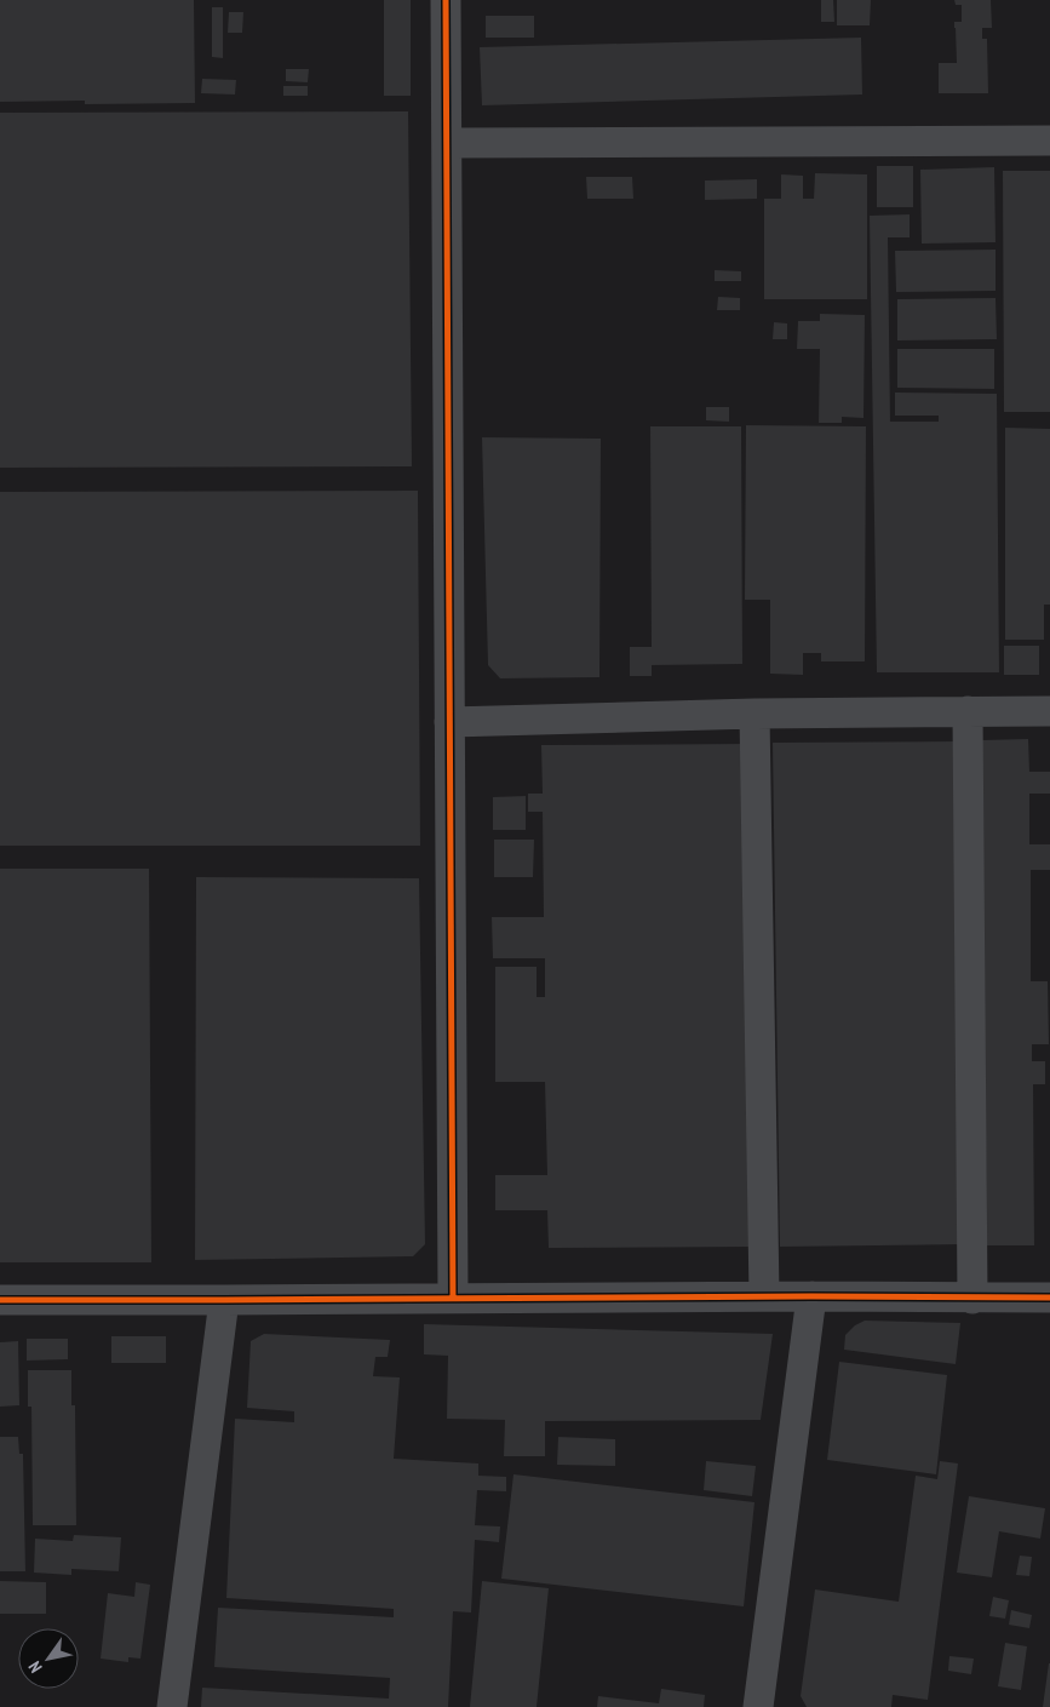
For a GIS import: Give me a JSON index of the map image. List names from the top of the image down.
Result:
{
  "north": "bottom left"
}
